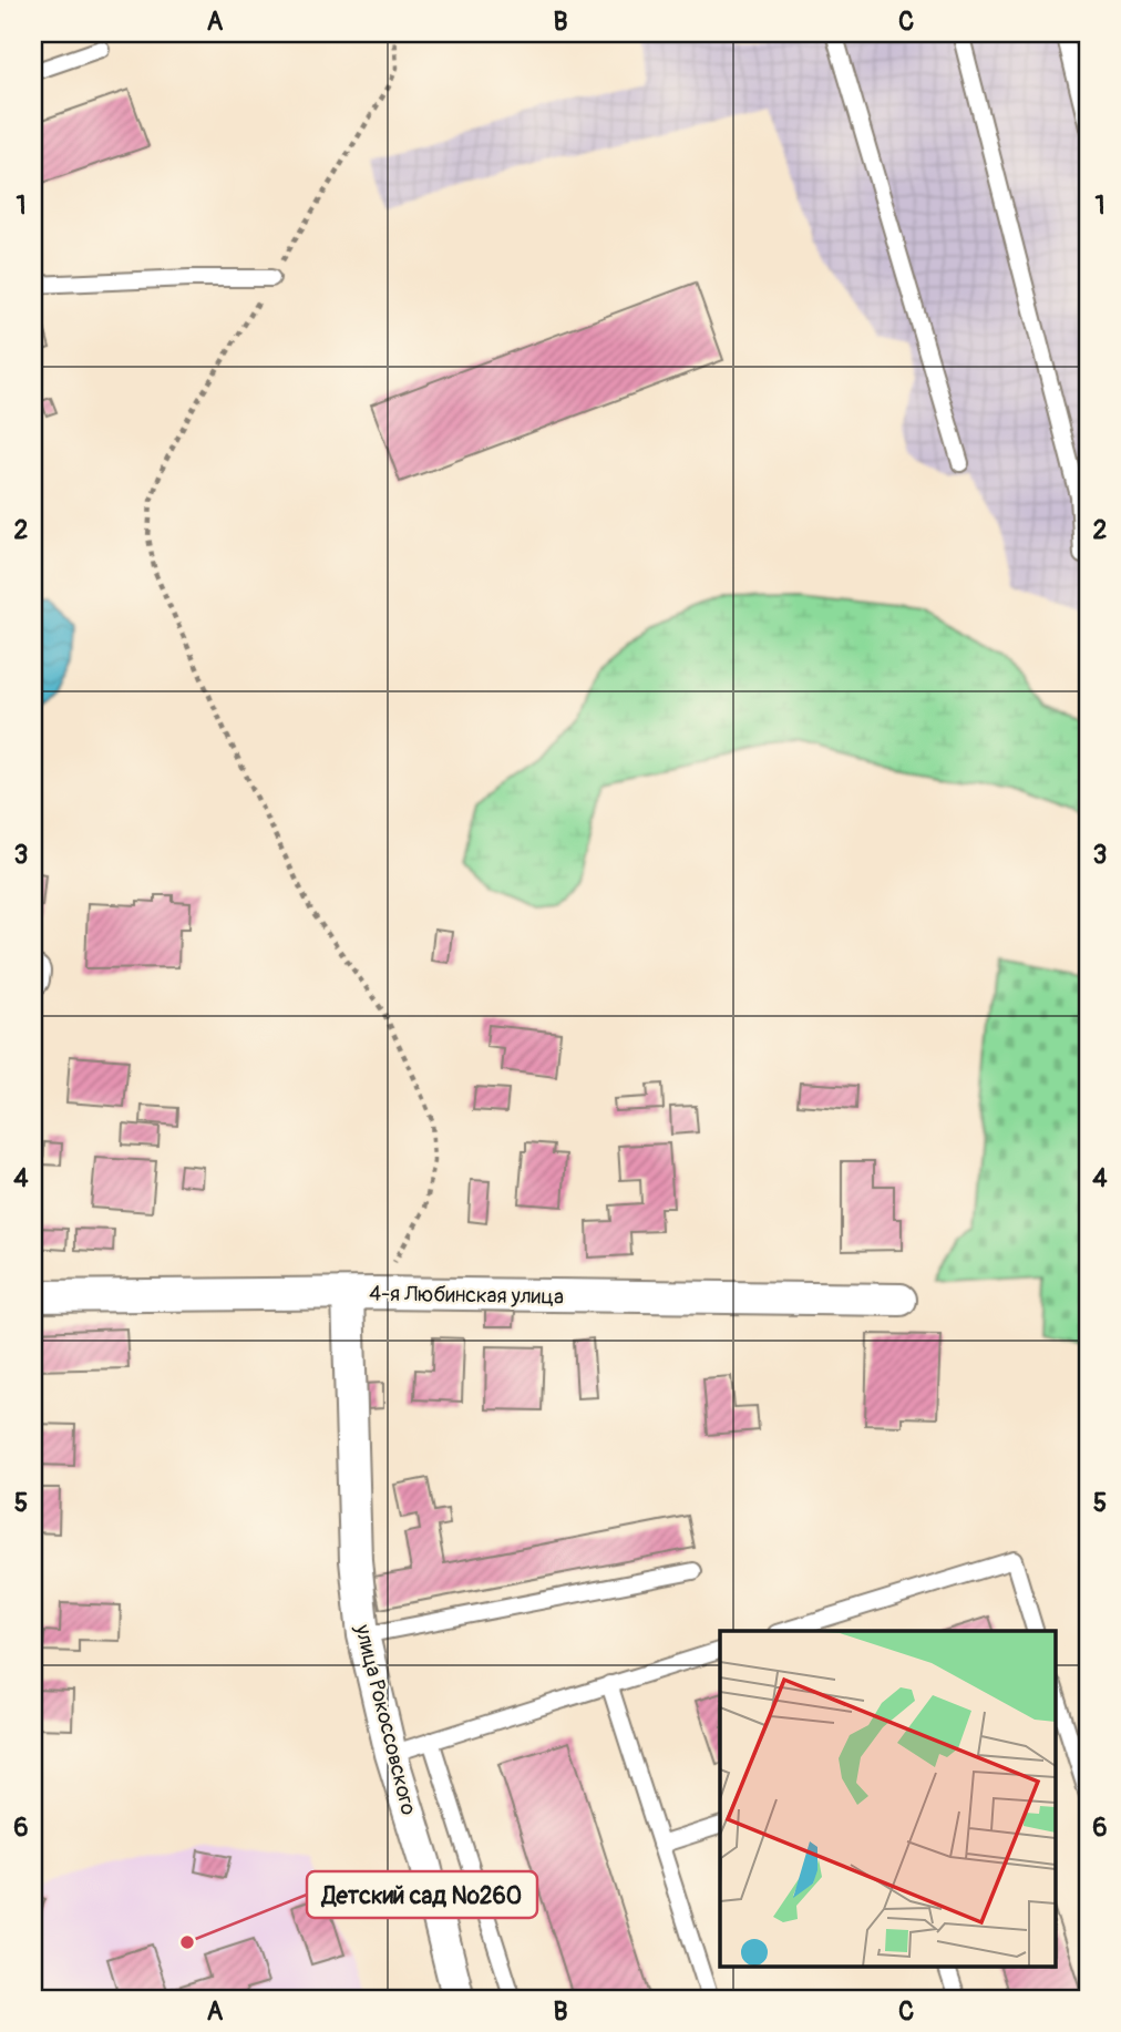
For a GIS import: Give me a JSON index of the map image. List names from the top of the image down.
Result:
{
  "streets": {
    "street": ["4-я Любинская улица", "улица Рокоссовского"]
  },
  "crossings": [
    ["4-я Любинская улица", "улица Рокоссовского"]
  ],
  "places": ["Детский сад №260"],
  "grid": {
    "columns": ["A", "B", "C"],
    "rows": [
      "1",
      "2",
      "3",
      "4",
      "5",
      "6"
    ]
  }
}
